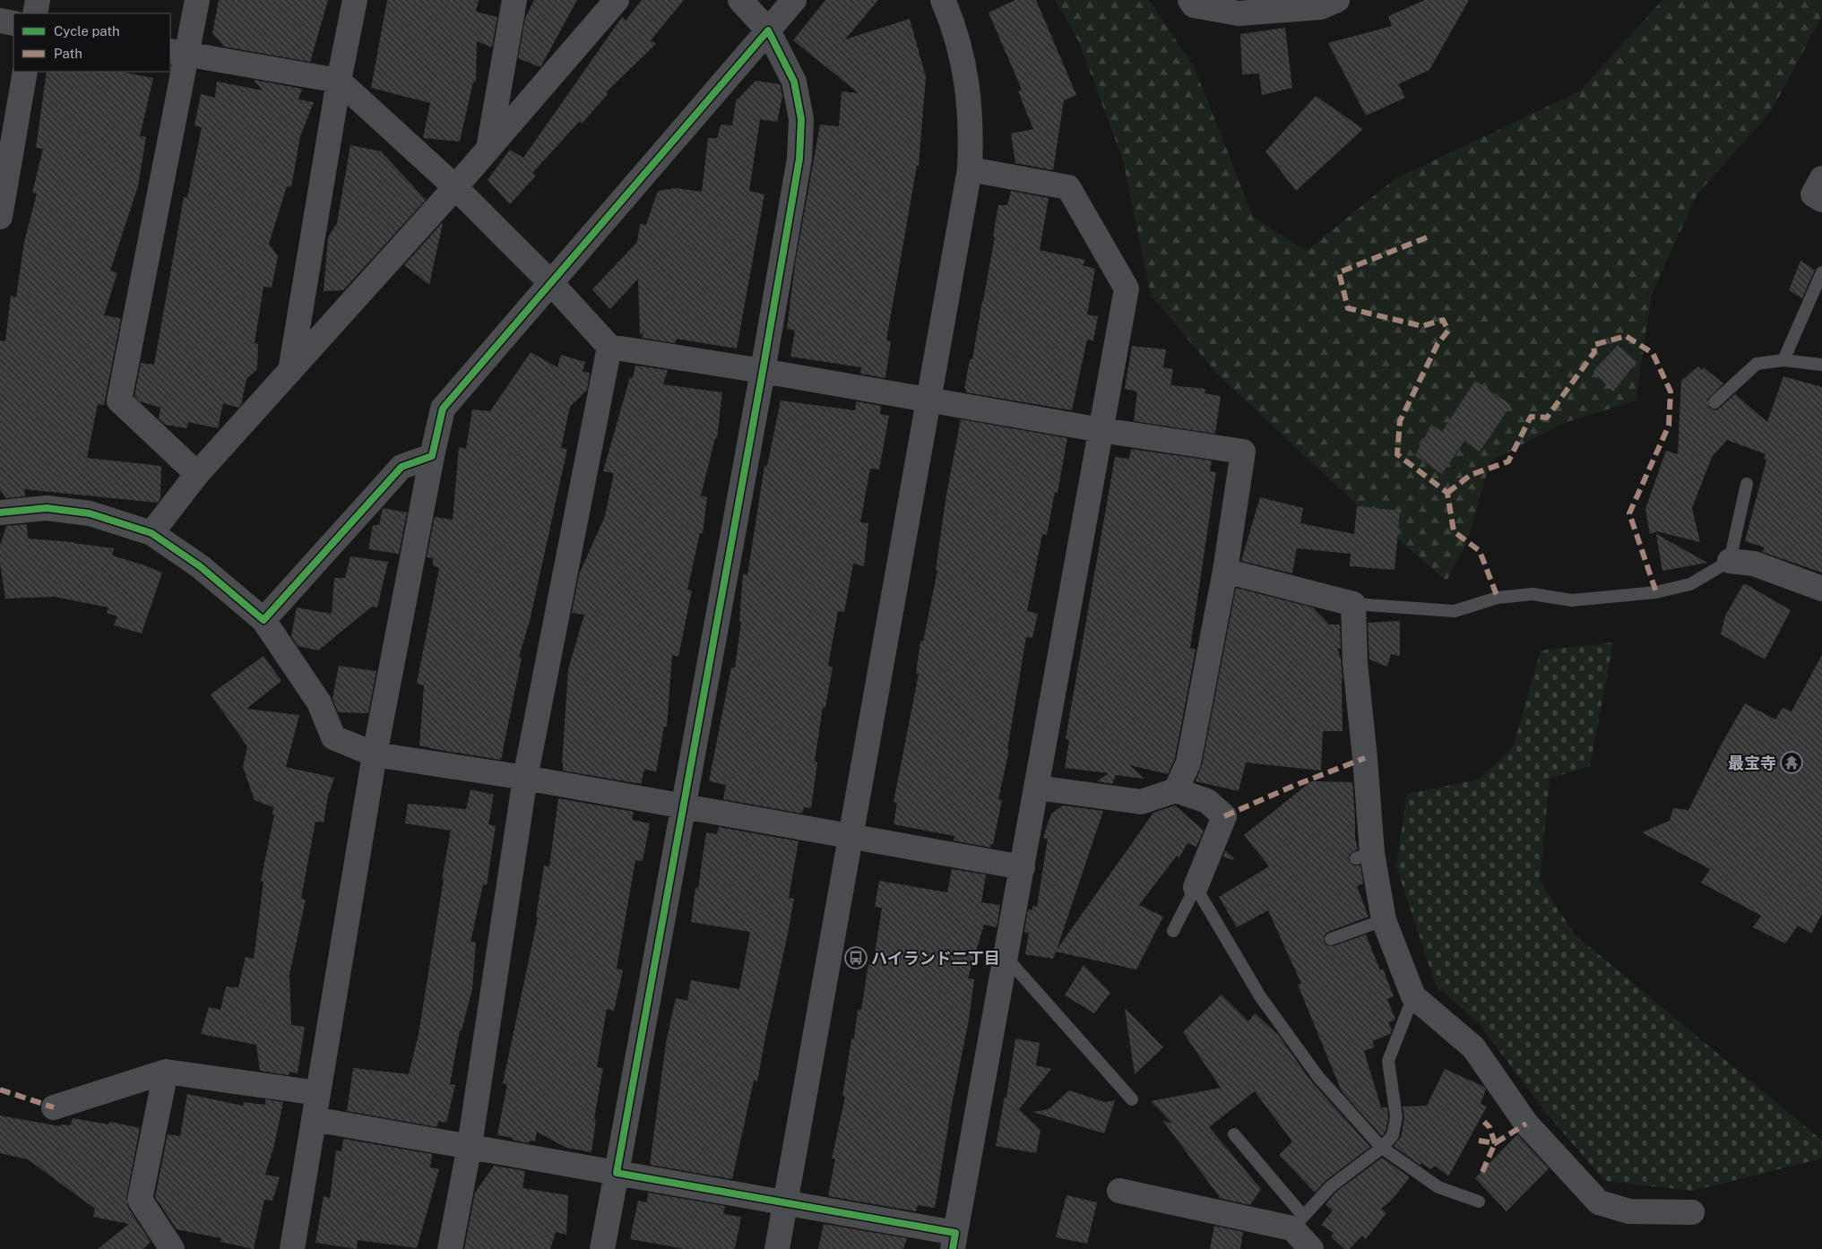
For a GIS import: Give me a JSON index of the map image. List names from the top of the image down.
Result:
{
  "places": {
    "temple": ["最宝寺"],
    "bus stop": ["ハイランド二丁目"]
  },
  "legend": ["Cycle path", "Path"]
}
